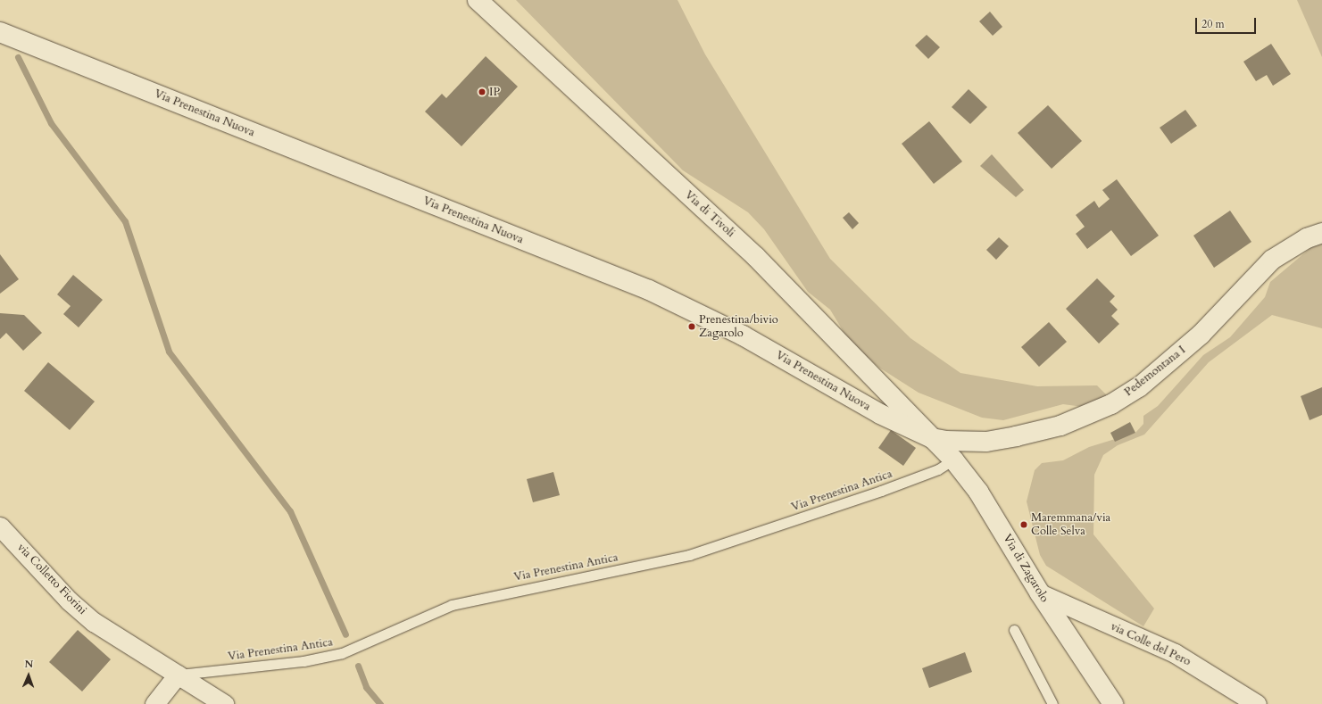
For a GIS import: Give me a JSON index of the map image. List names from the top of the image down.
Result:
{
  "streets": {
    "main road": [
      "Via Prenestina Nuova",
      "Via di Tivoli",
      "Pedemontana I",
      "Via di Zagarolo"
    ],
    "street": ["via Colletto Fiorini", "via Colle del Pero"],
    "lane": ["Via Prenestina Antica"]
  },
  "crossings": [
    ["Via Prenestina Nuova", "Via di Tivoli"],
    ["Via Prenestina Nuova", "Pedemontana I"],
    ["Via Prenestina Nuova", "Via di Zagarolo"],
    ["Via di Tivoli", "Pedemontana I"],
    ["Via di Tivoli", "Via di Zagarolo"],
    ["Pedemontana I", "Via di Zagarolo"],
    ["Via Prenestina Antica", "Via di Zagarolo"],
    ["Via Prenestina Antica", "via Colletto Fiorini"],
    ["Via di Zagarolo", "via Colle del Pero"]
  ],
  "places": ["IP", "Prenestina/bivio Zagarolo", "Maremmana/via Colle Selva"],
  "scale_bar": "20 m",
  "north": "top"
}
